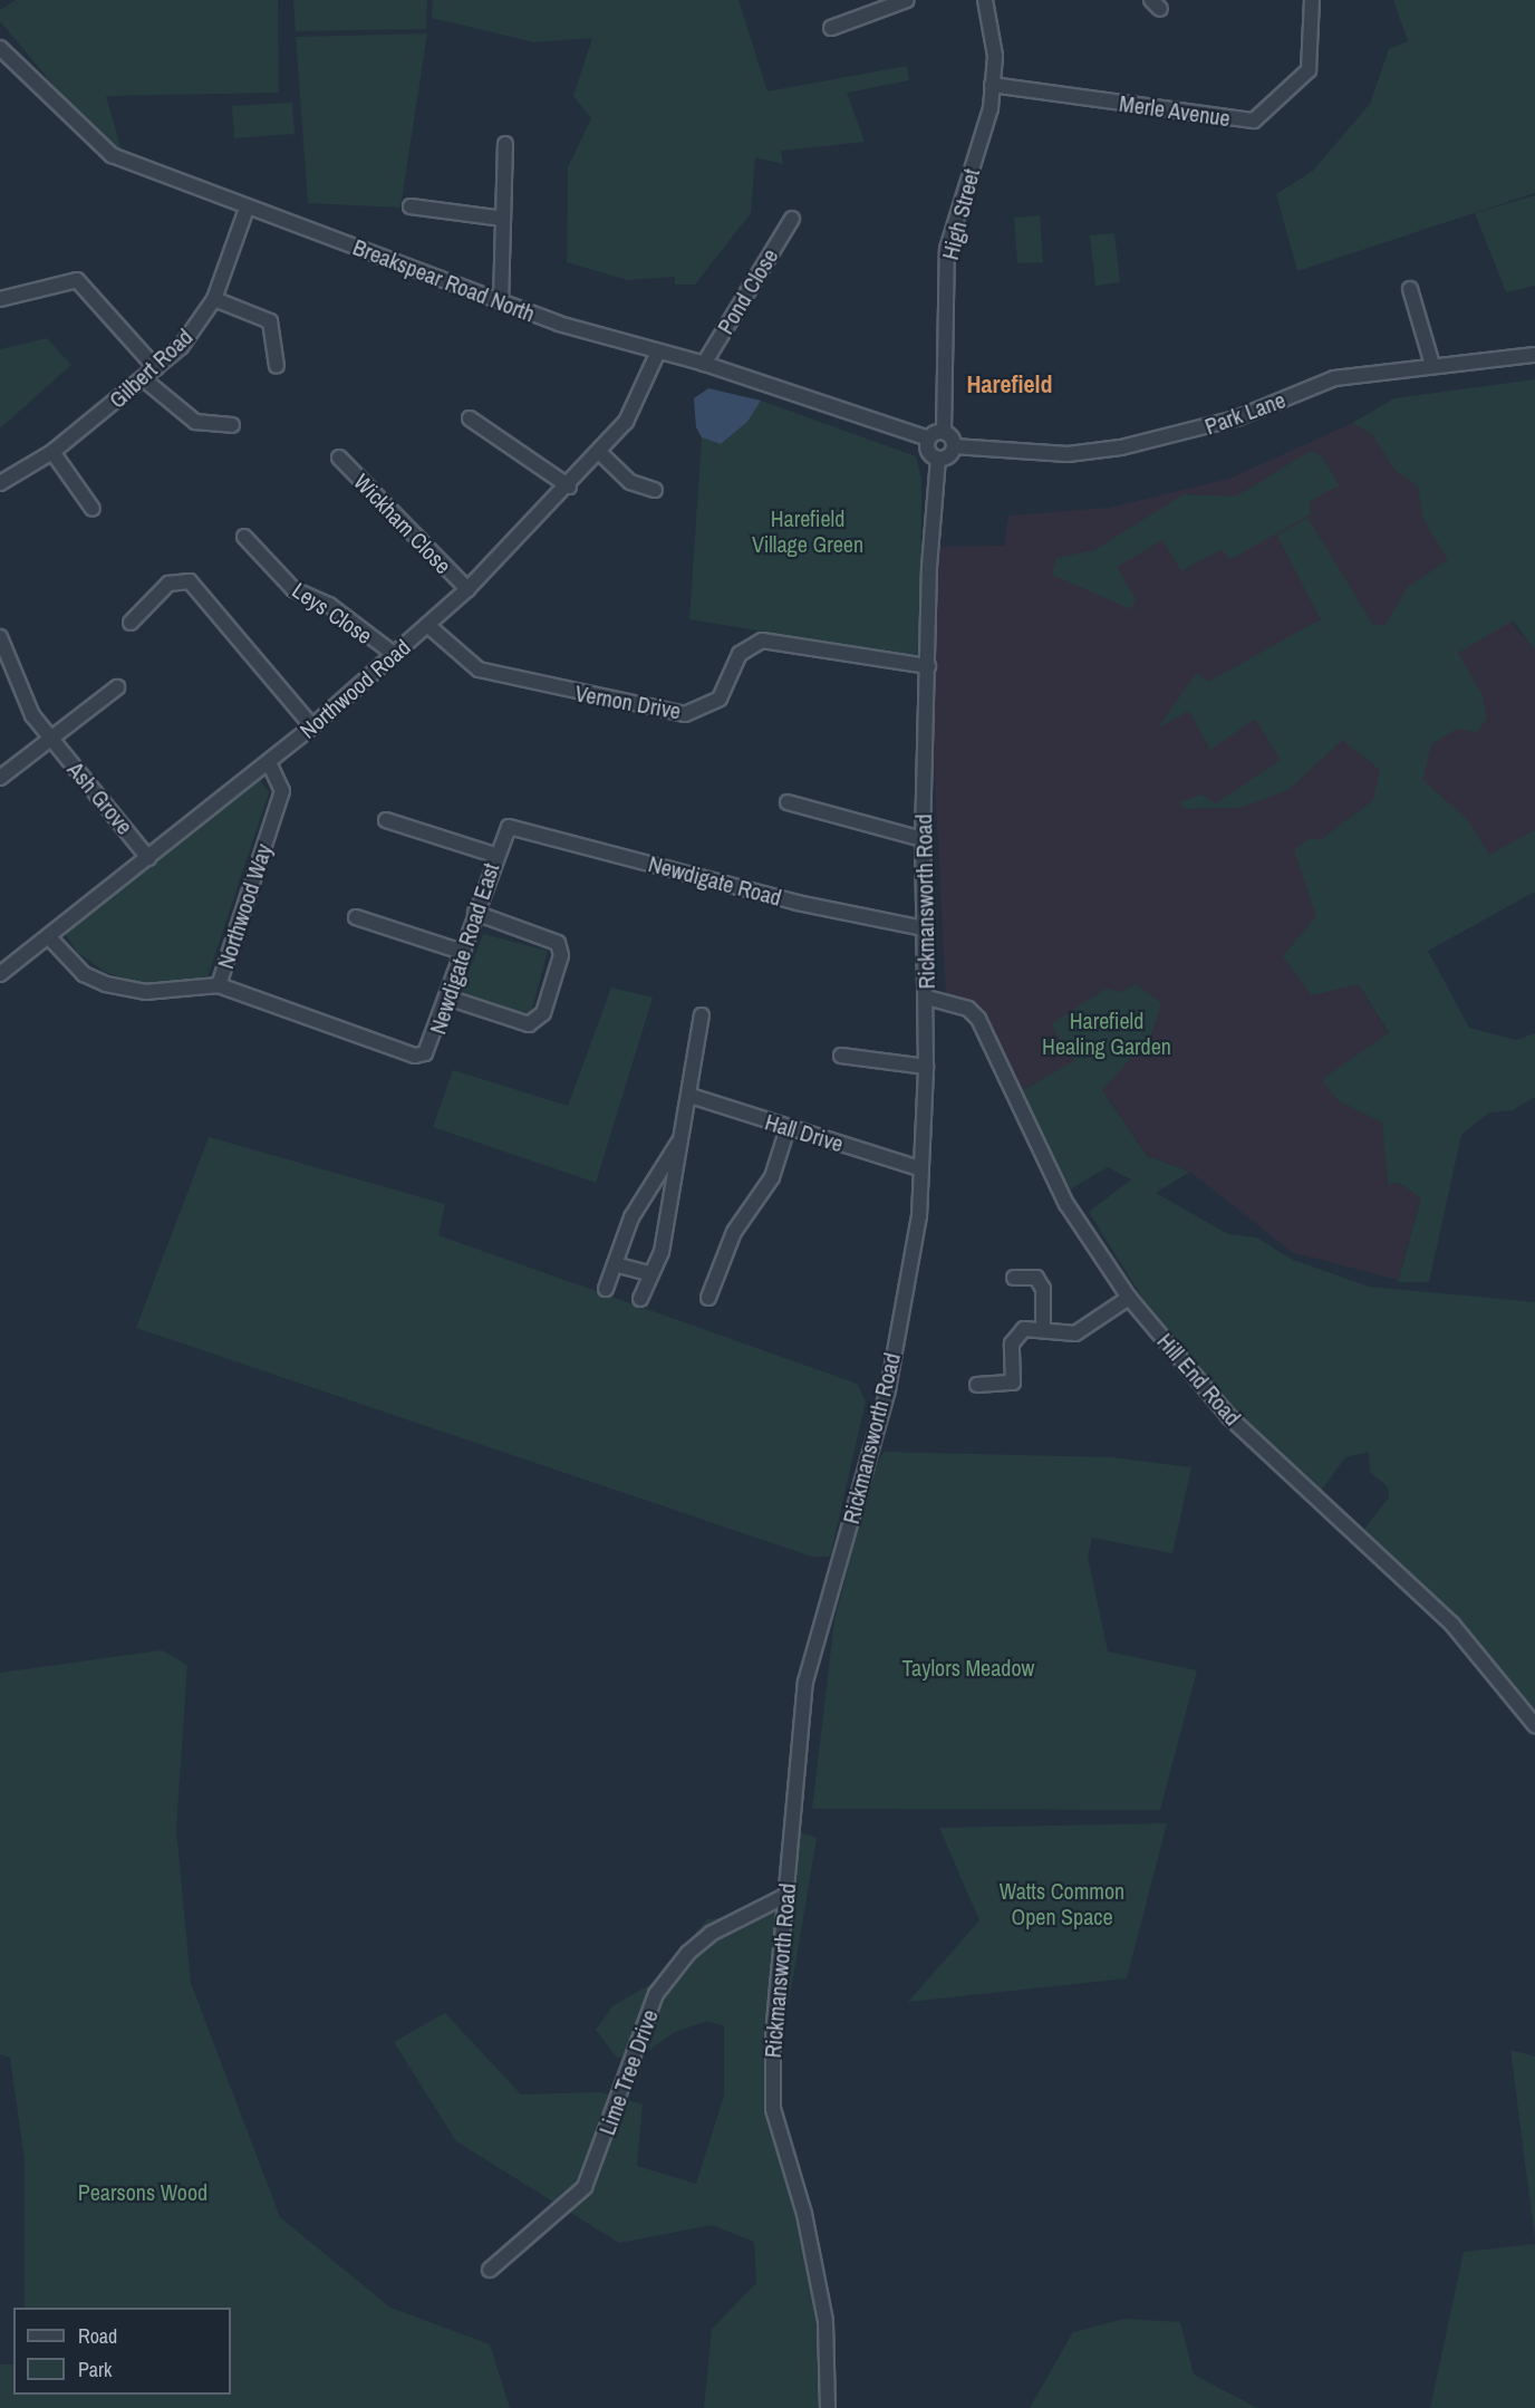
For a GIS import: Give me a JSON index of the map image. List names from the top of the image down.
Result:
{
  "streets": {
    "street": [
      "Merle Avenue",
      "High Street",
      "Breakspear Road North",
      "Pond Close",
      "Gilbert Road",
      "Park Lane",
      "Wickham Close",
      "Leys Close",
      "Northwood Road",
      "Vernon Drive",
      "Ash Grove",
      "Newdigate Road",
      "Rickmansworth Road",
      "Northwood Way",
      "Newdigate Road East",
      "Hall Drive",
      "Hill End Road",
      "Lime Tree Drive"
    ]
  },
  "crossings": [
    ["Merle Avenue", "High Street"],
    ["Breakspear Road North", "Pond Close"],
    ["Breakspear Road North", "Gilbert Road"],
    ["Breakspear Road North", "Northwood Road"],
    ["Wickham Close", "Northwood Road"],
    ["Leys Close", "Northwood Road"],
    ["Northwood Road", "Vernon Drive"],
    ["Northwood Road", "Ash Grove"],
    ["Northwood Road", "Northwood Way"],
    ["Vernon Drive", "Rickmansworth Road"],
    ["Newdigate Road", "Rickmansworth Road"],
    ["Newdigate Road", "Newdigate Road East"],
    ["Rickmansworth Road", "Hall Drive"],
    ["Rickmansworth Road", "Hill End Road"],
    ["Rickmansworth Road", "Lime Tree Drive"],
    ["Northwood Way", "Newdigate Road East"]
  ],
  "districts": ["Harefield"],
  "parks": [
    "Harefield Village Green",
    "Harefield Healing Garden",
    "Taylors Meadow",
    "Watts Common Open Space",
    "Pearsons Wood"
  ],
  "legend": ["Road", "Park"]
}
